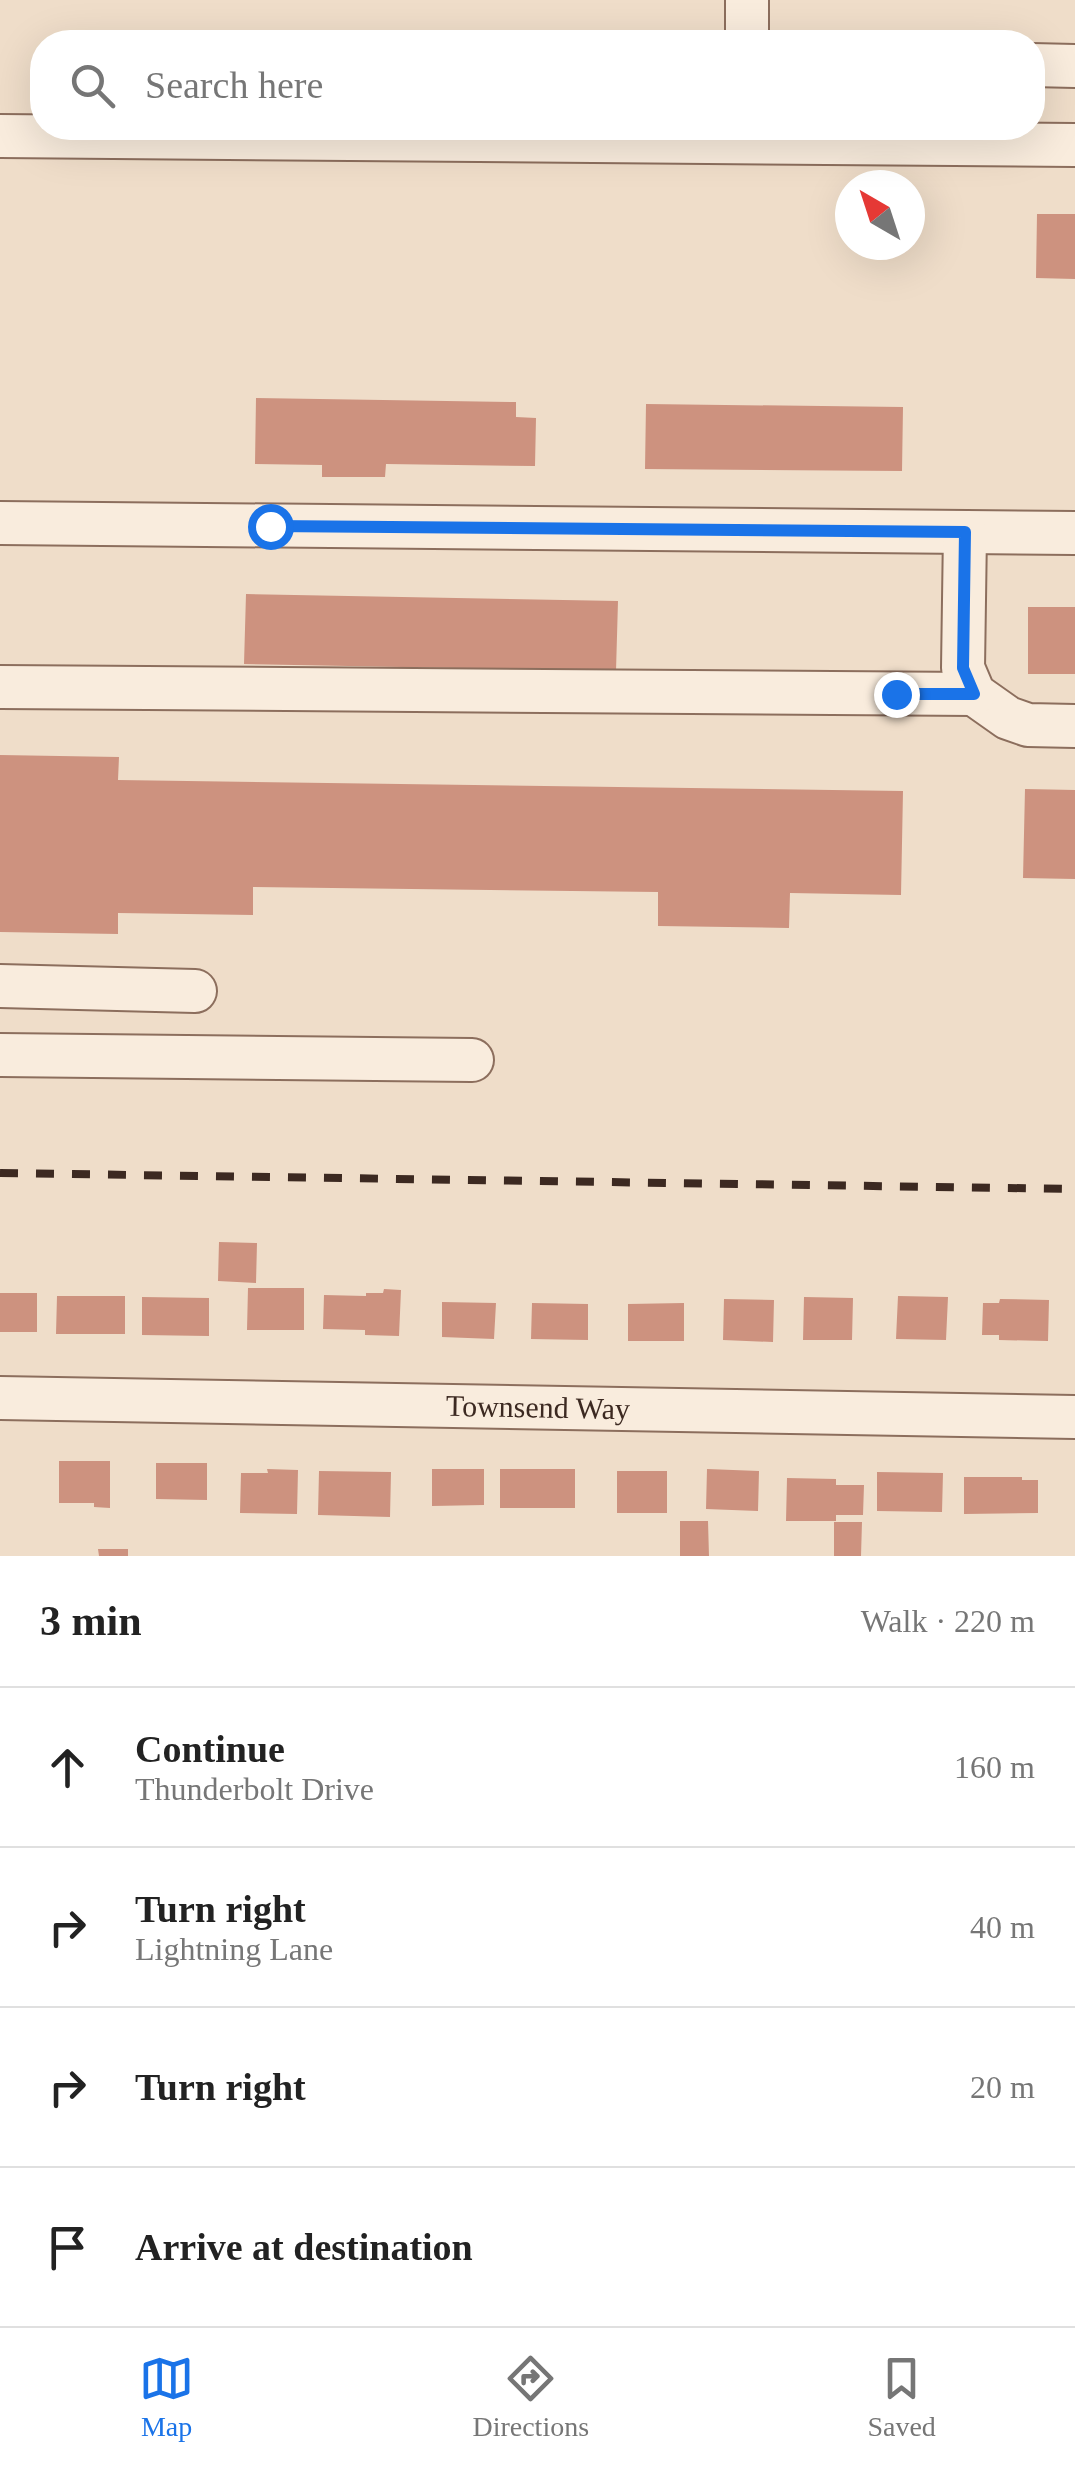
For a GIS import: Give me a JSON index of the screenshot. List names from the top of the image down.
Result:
{
  "streets": {
    "street": ["Townsend Way"]
  },
  "north": "top left",
  "page": {
    "search": "Search here",
    "heading": ["3 min", "Walk · 220 m"],
    "list": [
      ["Continue", "Thunderbolt Drive", "160 m"],
      ["Turn right", "Lightning Lane", "40 m"],
      ["Turn right", "20 m"],
      "Arrive at destination"
    ],
    "nav": ["Map", "Directions", "Saved"]
  }
}
